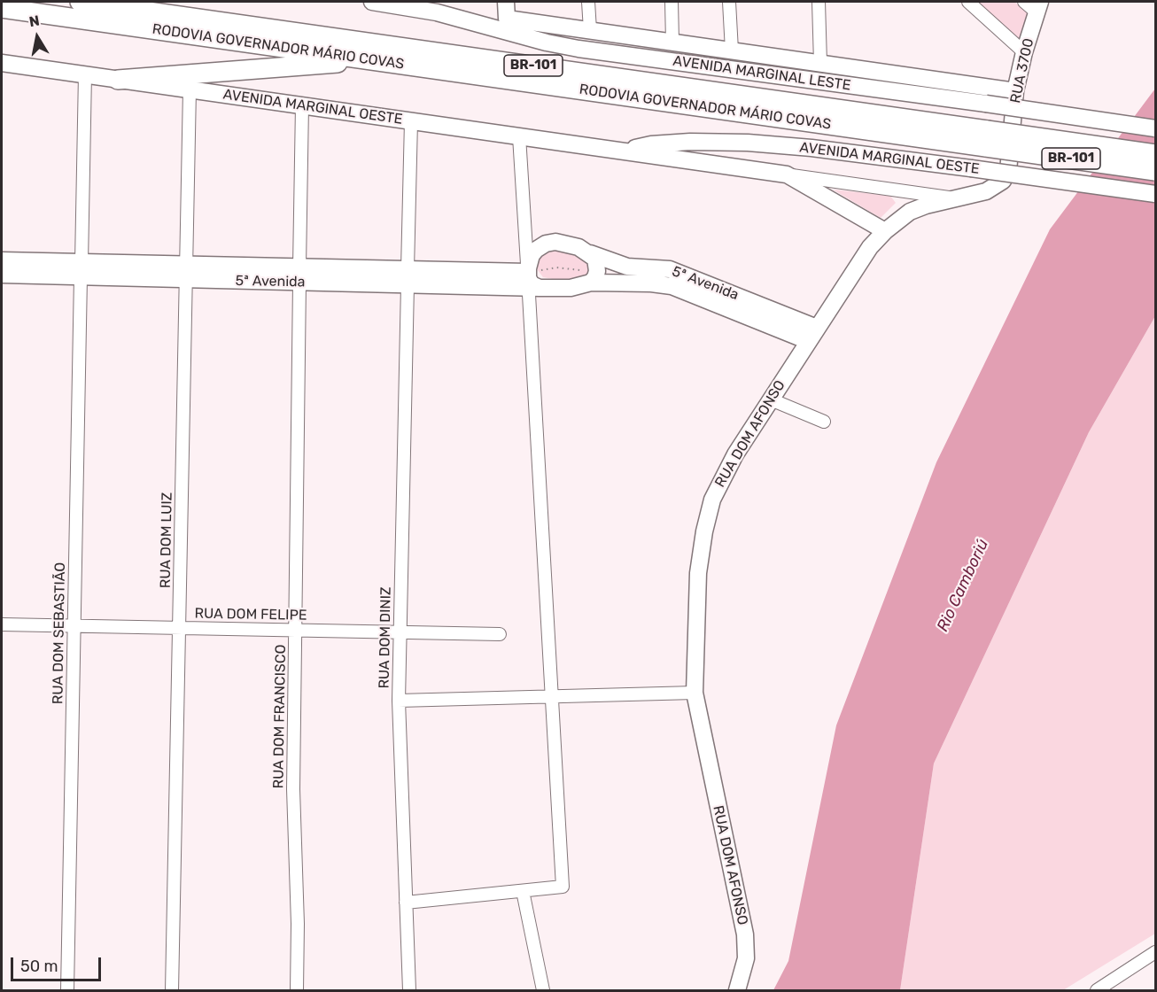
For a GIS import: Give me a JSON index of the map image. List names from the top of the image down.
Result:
{
  "streets": {
    "highway": ["RODOVIA GOVERNADOR MÁRIO COVAS", "BR-101"],
    "main road": [
      "RUA 3700",
      "AVENIDA MARGINAL LESTE",
      "AVENIDA MARGINAL OESTE",
      "5ª Avenida",
      "RUA DOM AFONSO"
    ],
    "street": [
      "RUA DOM LUIZ",
      "RUA DOM FELIPE",
      "RUA DOM SEBASTIÃO",
      "RUA DOM DINIZ",
      "RUA DOM FRANCISCO"
    ]
  },
  "crossings": [
    ["RUA 3700", "AVENIDA MARGINAL LESTE"],
    ["RUA 3700", "RUA DOM AFONSO"],
    ["AVENIDA MARGINAL OESTE", "RUA DOM AFONSO"],
    ["AVENIDA MARGINAL OESTE", "RUA DOM LUIZ"],
    ["AVENIDA MARGINAL OESTE", "RUA DOM SEBASTIÃO"],
    ["AVENIDA MARGINAL OESTE", "RUA DOM DINIZ"],
    ["AVENIDA MARGINAL OESTE", "RUA DOM FRANCISCO"],
    ["5ª Avenida", "RUA DOM AFONSO"],
    ["5ª Avenida", "RUA DOM LUIZ"],
    ["5ª Avenida", "RUA DOM SEBASTIÃO"],
    ["5ª Avenida", "RUA DOM DINIZ"],
    ["5ª Avenida", "RUA DOM FRANCISCO"],
    ["RUA DOM LUIZ", "RUA DOM FELIPE"],
    ["RUA DOM FELIPE", "RUA DOM SEBASTIÃO"],
    ["RUA DOM FELIPE", "RUA DOM DINIZ"],
    ["RUA DOM FELIPE", "RUA DOM FRANCISCO"]
  ],
  "water": ["Rio Camboriú"],
  "scale_bar": "50 m",
  "north": "top"
}
